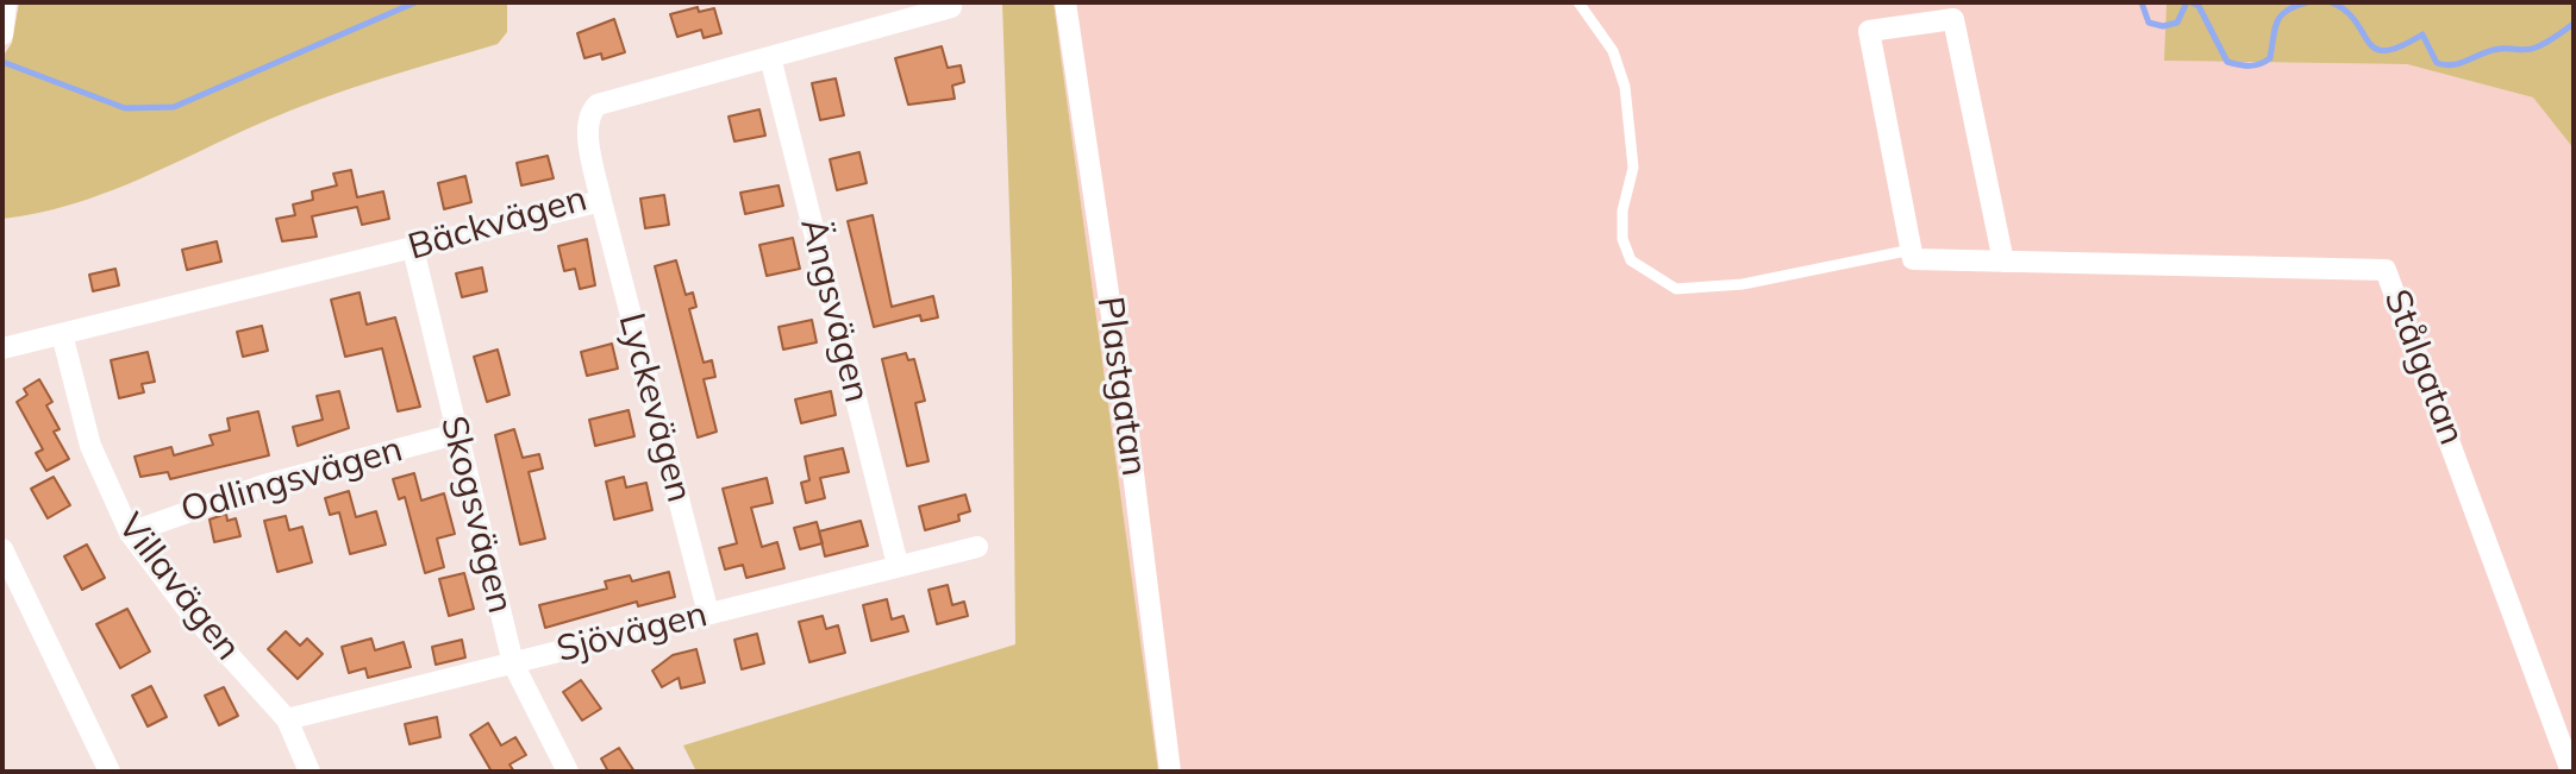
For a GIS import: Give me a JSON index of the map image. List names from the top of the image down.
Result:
{
  "streets": {
    "street": [
      "Bäckvägen",
      "Ängsvägen",
      "Stålgatan",
      "Plastgatan",
      "Lyckevägen",
      "Odlingsvägen",
      "Skogsvägen",
      "Villavägen",
      "Sjövägen"
    ]
  },
  "crossings": [
    ["Bäckvägen", "Ängsvägen"],
    ["Bäckvägen", "Lyckevägen"],
    ["Bäckvägen", "Skogsvägen"],
    ["Bäckvägen", "Villavägen"],
    ["Ängsvägen", "Sjövägen"],
    ["Lyckevägen", "Sjövägen"],
    ["Odlingsvägen", "Skogsvägen"],
    ["Odlingsvägen", "Villavägen"],
    ["Skogsvägen", "Sjövägen"],
    ["Villavägen", "Sjövägen"]
  ]
}
